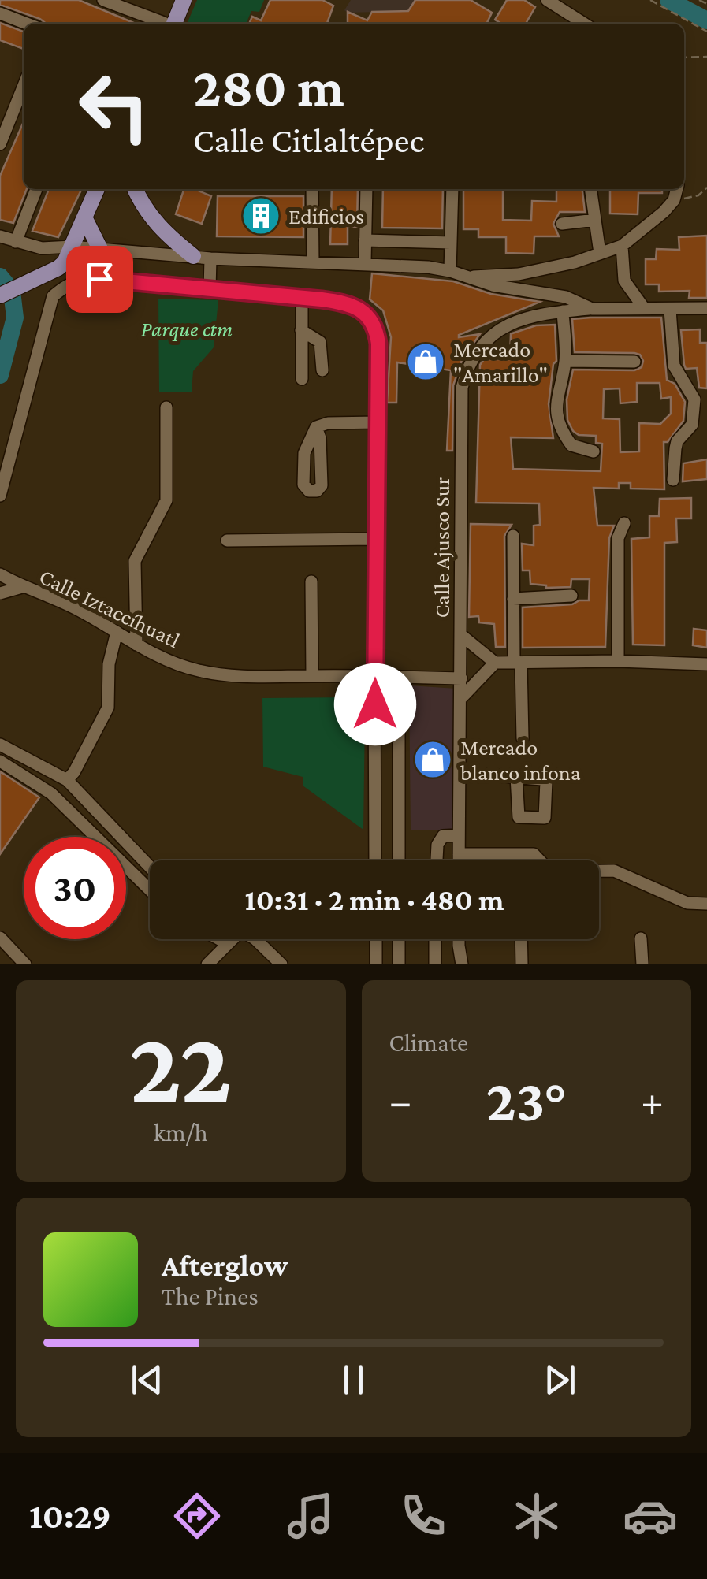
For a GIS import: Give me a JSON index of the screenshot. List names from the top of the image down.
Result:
{
  "streets": {
    "street": ["Calle Ajusco Sur", "Calle Iztaccíhuatl"]
  },
  "crossings": [
    ["Calle Ajusco Sur", "Calle Iztaccíhuatl"]
  ],
  "parks": ["Parque ctm"],
  "places": {
    "building": ["Edificios"],
    "shop": ["Mercado \"Amarillo\"", "Mercado blanco infona"]
  },
  "page": {
    "turn": ["280 m", "Calle Citlaltépec"],
    "limit": "30",
    "trip": "10:31 · 2 min · 480 m",
    "tile": [
      ["22", "km/h"],
      "Climate"
    ],
    "heat": ["−", "23°", "+"],
    "song": ["Afterglow", "The Pines"],
    "tabs": "10:29"
  }
}
